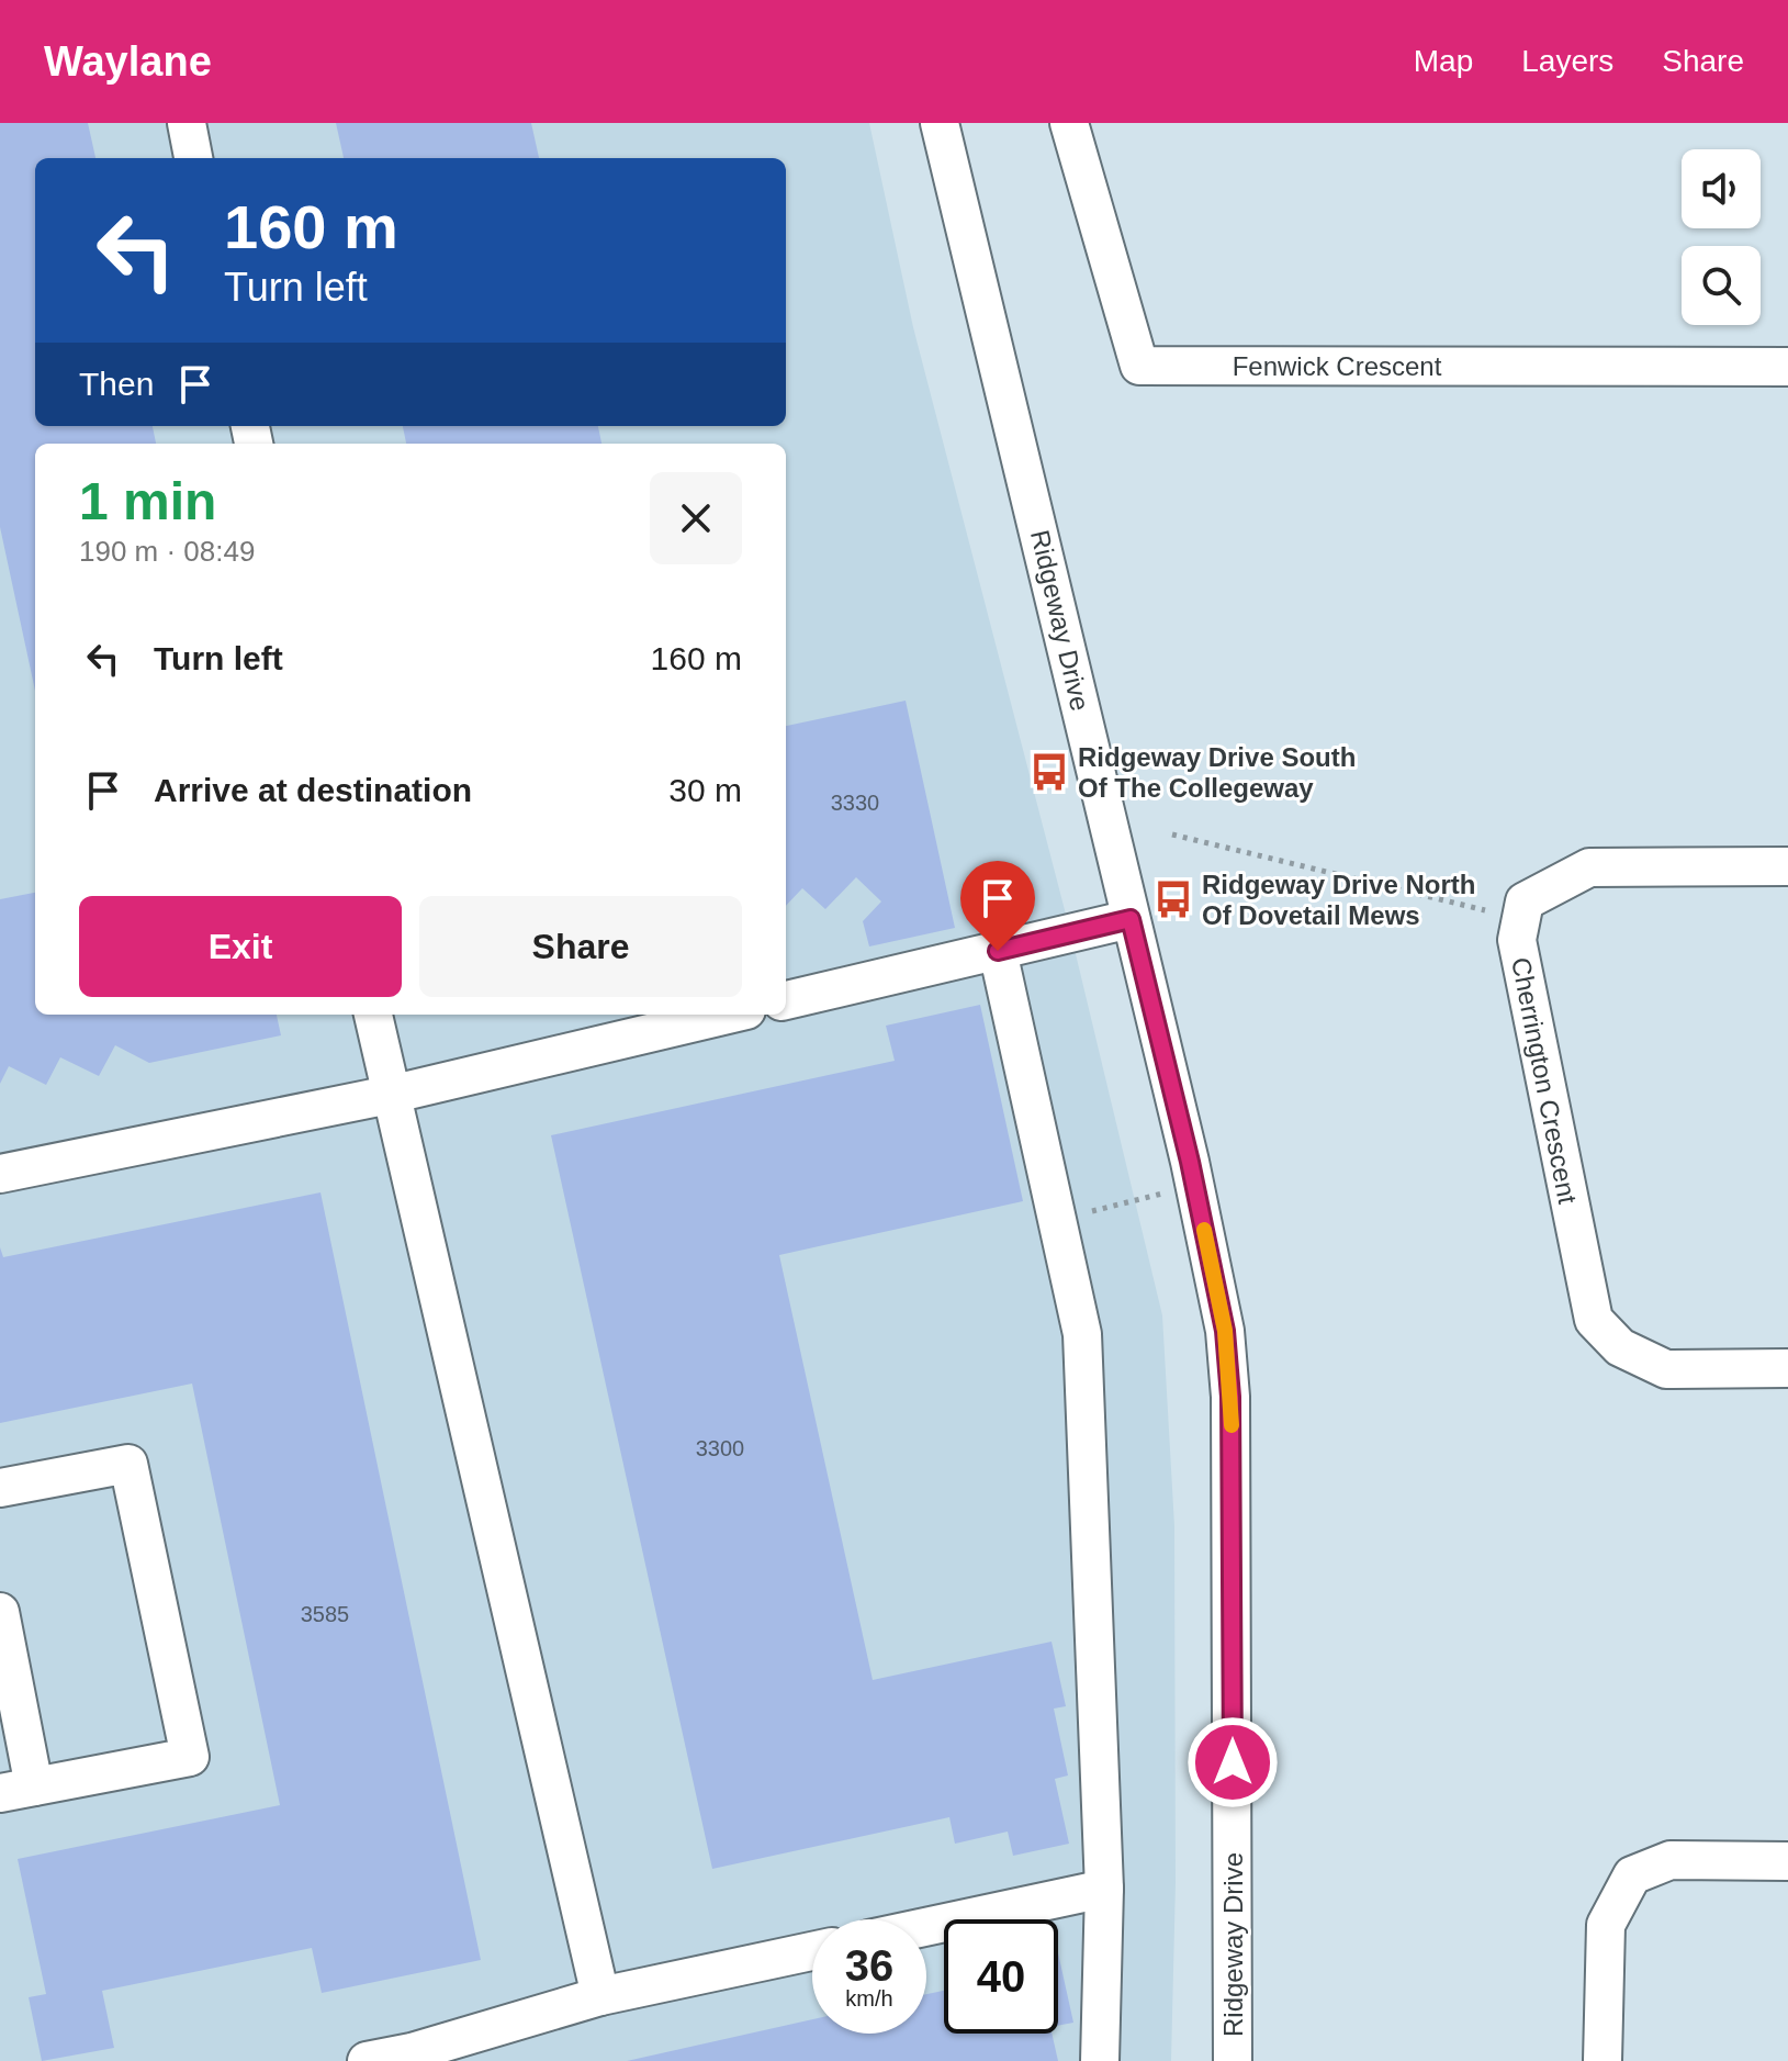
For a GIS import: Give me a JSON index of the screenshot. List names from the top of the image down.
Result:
{
  "streets": {
    "street": ["Fenwick Crescent", "Ridgeway Drive", "Cherrington Crescent"]
  },
  "places": {
    "bus stop": ["Ridgeway Drive South Of The Collegeway", "Ridgeway Drive North Of Dovetail Mews"]
  },
  "house_numbers": ["3330", "3300", "3585"],
  "page": {
    "header": "Waylane",
    "nav": ["Map", "Layers", "Share"],
    "turn": ["160 m", "Turn left"],
    "then": "Then",
    "heading": ["1 min", "190 m · 08:49"],
    "list": [
      {
        "name": "Turn left",
        "value": "160 m"
      },
      {
        "name": "Arrive at destination",
        "value": "30 m"
      }
    ],
    "buttons": ["Exit", "Share"],
    "speed": "36 km/h",
    "limit": "40"
  }
}
